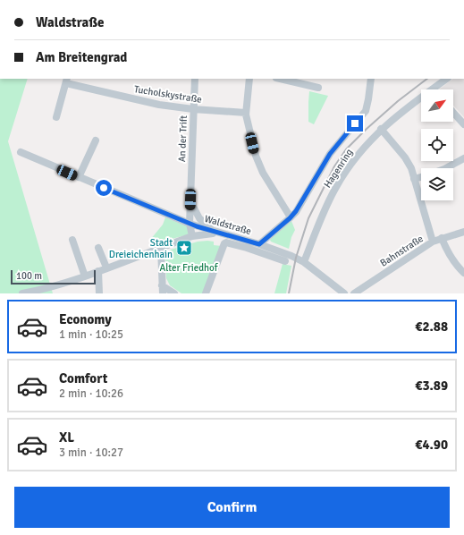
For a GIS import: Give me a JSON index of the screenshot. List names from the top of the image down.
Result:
{
  "streets": {
    "street": [
      "Tucholskystraße",
      "An der Trift",
      "Hagenring",
      "Waldstraße",
      "Bahnstraße"
    ]
  },
  "crossings": [
    ["Tucholskystraße", "An der Trift"],
    ["An der Trift", "Waldstraße"],
    ["Hagenring", "Waldstraße"]
  ],
  "parks": ["Alter Friedhof"],
  "places": {
    "place": ["Stadt Dreieichenhain"]
  },
  "scale_bar": "100 m",
  "north": "top right",
  "page": {
    "banner": ["Waldstraße", "Am Breitengrad"],
    "scale": "100 m",
    "list": [
      {
        "name": "Economy",
        "note": "1 min · 10:25",
        "value": "€2.88"
      },
      {
        "name": "Comfort",
        "note": "2 min · 10:26",
        "value": "€3.89"
      },
      {
        "name": "XL",
        "note": "3 min · 10:27",
        "value": "€4.90"
      }
    ],
    "buttons": "Confirm"
  }
}
